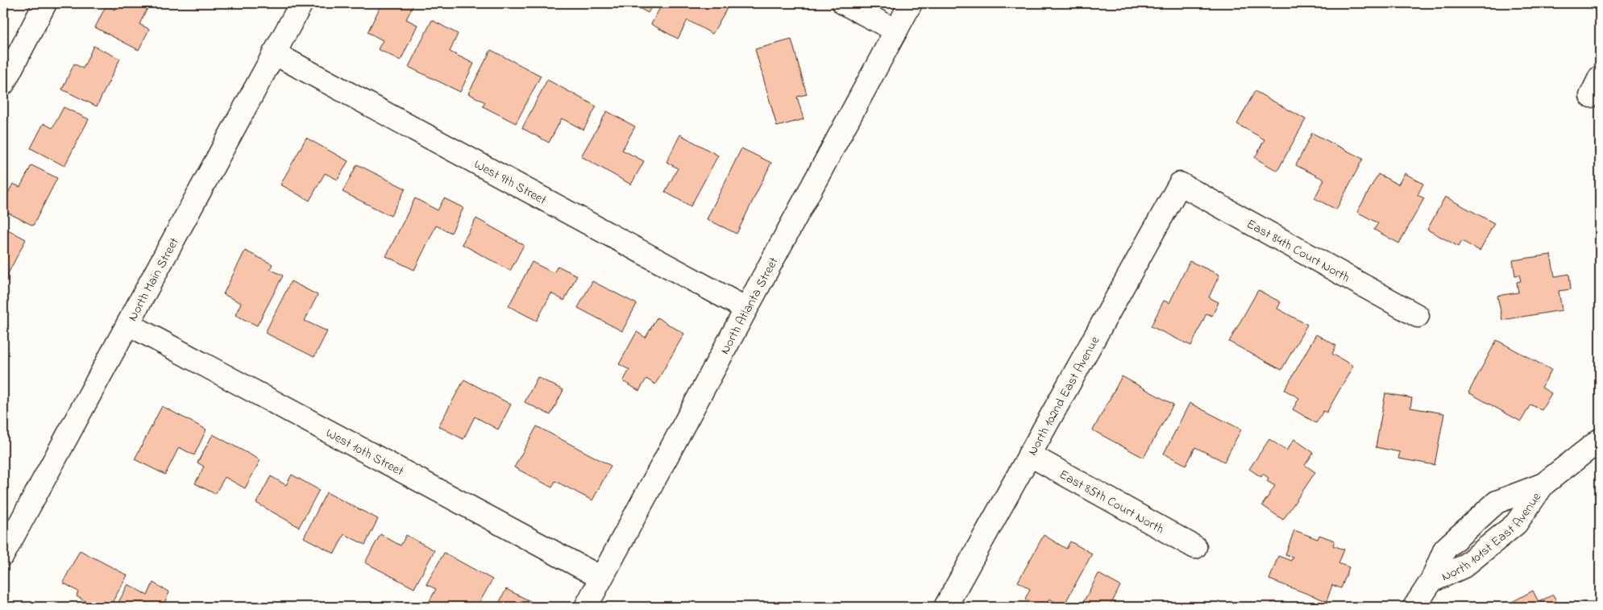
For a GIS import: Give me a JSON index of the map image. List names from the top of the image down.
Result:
{
  "streets": {
    "street": [
      "West 9th Street",
      "East 84th Court North",
      "North Main Street",
      "North Atlanta Street",
      "North 102nd East Avenue",
      "West 10th Street",
      "East 85th Court North",
      "North 101st East Avenue"
    ]
  },
  "crossings": [
    ["West 9th Street", "North Main Street"],
    ["West 9th Street", "North Atlanta Street"],
    ["East 84th Court North", "North 102nd East Avenue"],
    ["North Main Street", "West 10th Street"],
    ["North Atlanta Street", "West 10th Street"],
    ["North 102nd East Avenue", "East 85th Court North"]
  ]
}
